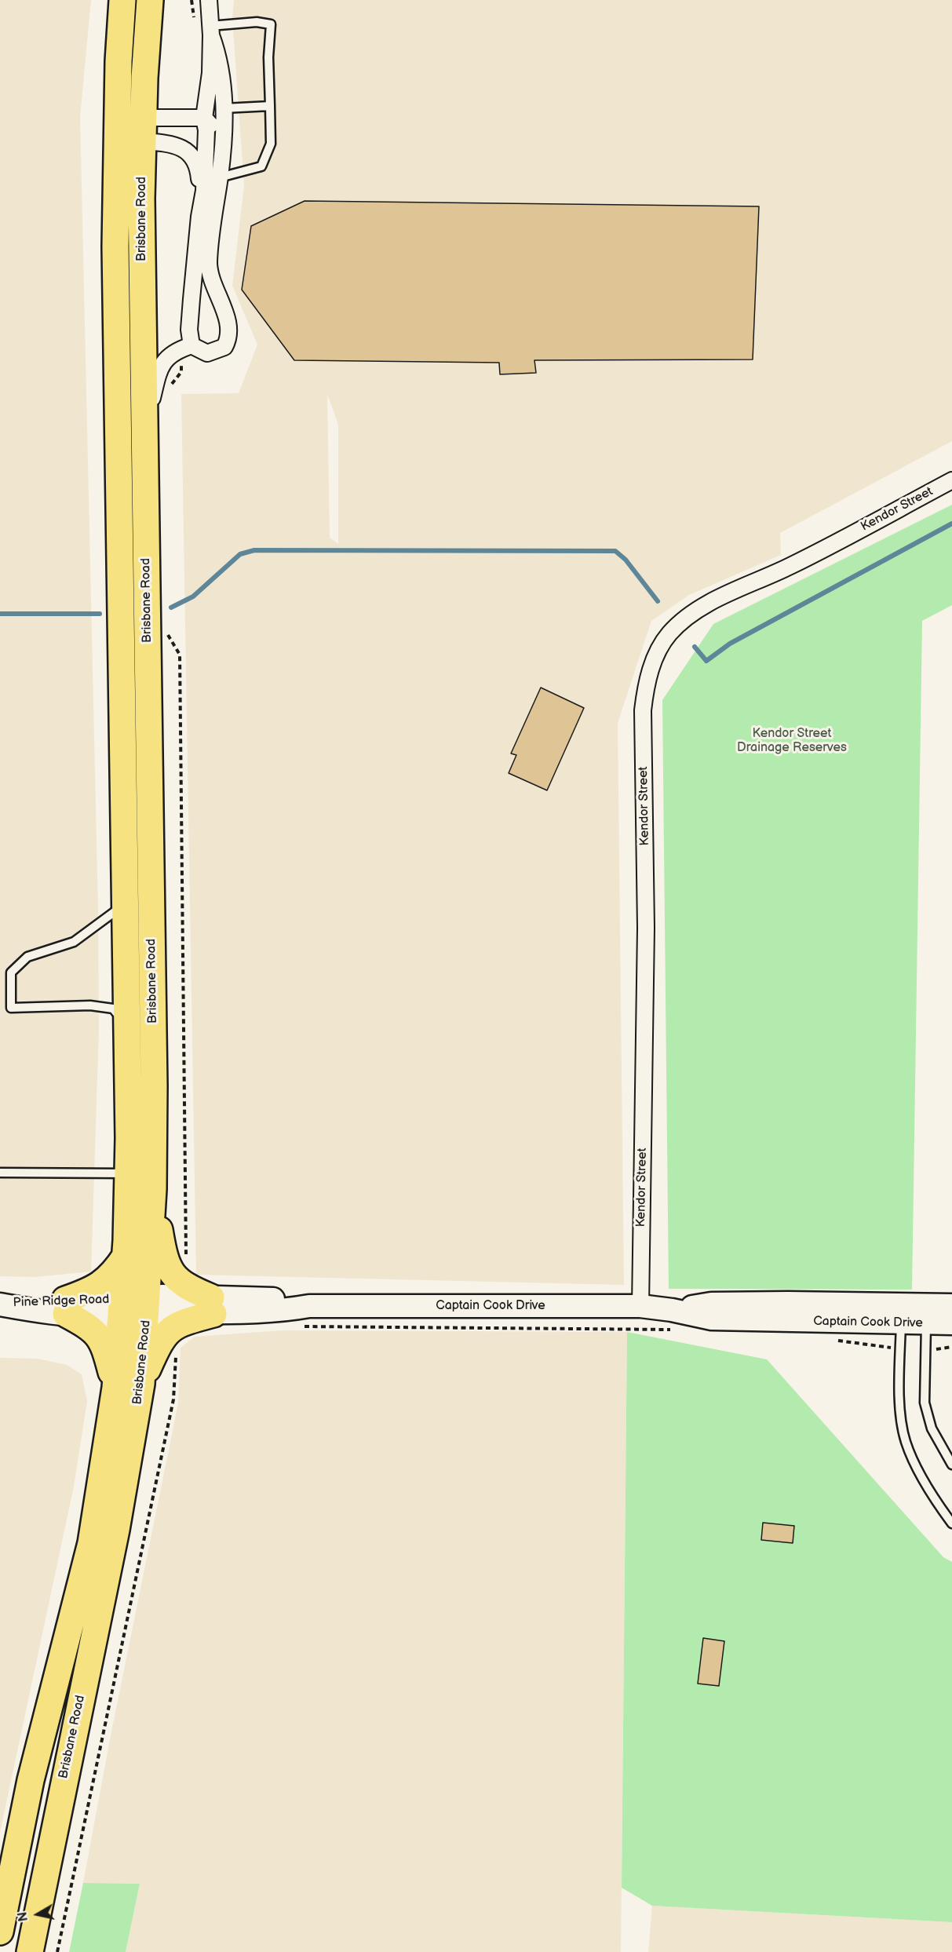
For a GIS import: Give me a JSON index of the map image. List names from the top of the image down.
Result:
{
  "streets": {
    "highway": ["Brisbane Road"],
    "street": ["Kendor Street", "Pine Ridge Road", "Captain Cook Drive"]
  },
  "crossings": [
    ["Brisbane Road", "Pine Ridge Road"],
    ["Brisbane Road", "Captain Cook Drive"],
    ["Kendor Street", "Captain Cook Drive"],
    ["Pine Ridge Road", "Captain Cook Drive"]
  ],
  "parks": ["Kendor Street Drainage Reserves"],
  "north": "left"
}
